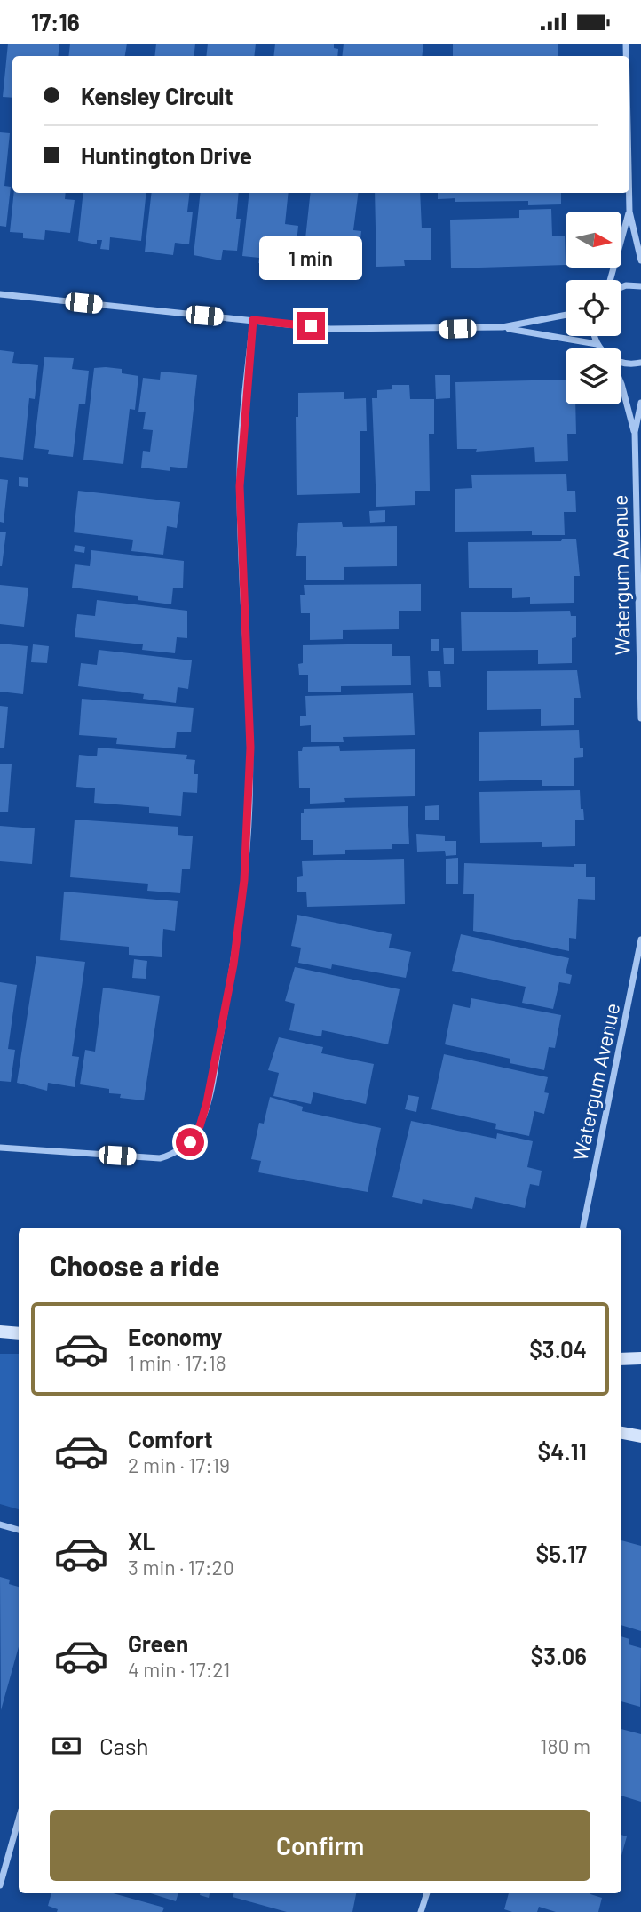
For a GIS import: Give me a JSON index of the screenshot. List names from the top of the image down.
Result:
{
  "streets": {
    "street": ["Watergum Avenue"]
  },
  "north": "right",
  "page": {
    "status": "17:16",
    "banner": ["Kensley Circuit", "Huntington Drive"],
    "bubble": "1 min",
    "heading": "Choose a ride",
    "list": [
      {
        "name": "Economy",
        "note": "1 min · 17:18",
        "value": "$3.04"
      },
      {
        "name": "Comfort",
        "note": "2 min · 17:19",
        "value": "$4.11"
      },
      {
        "name": "XL",
        "note": "3 min · 17:20",
        "value": "$5.17"
      },
      {
        "name": "Green",
        "note": "4 min · 17:21",
        "value": "$3.06"
      }
    ],
    "pay": ["Cash", "180 m"],
    "buttons": "Confirm"
  }
}
